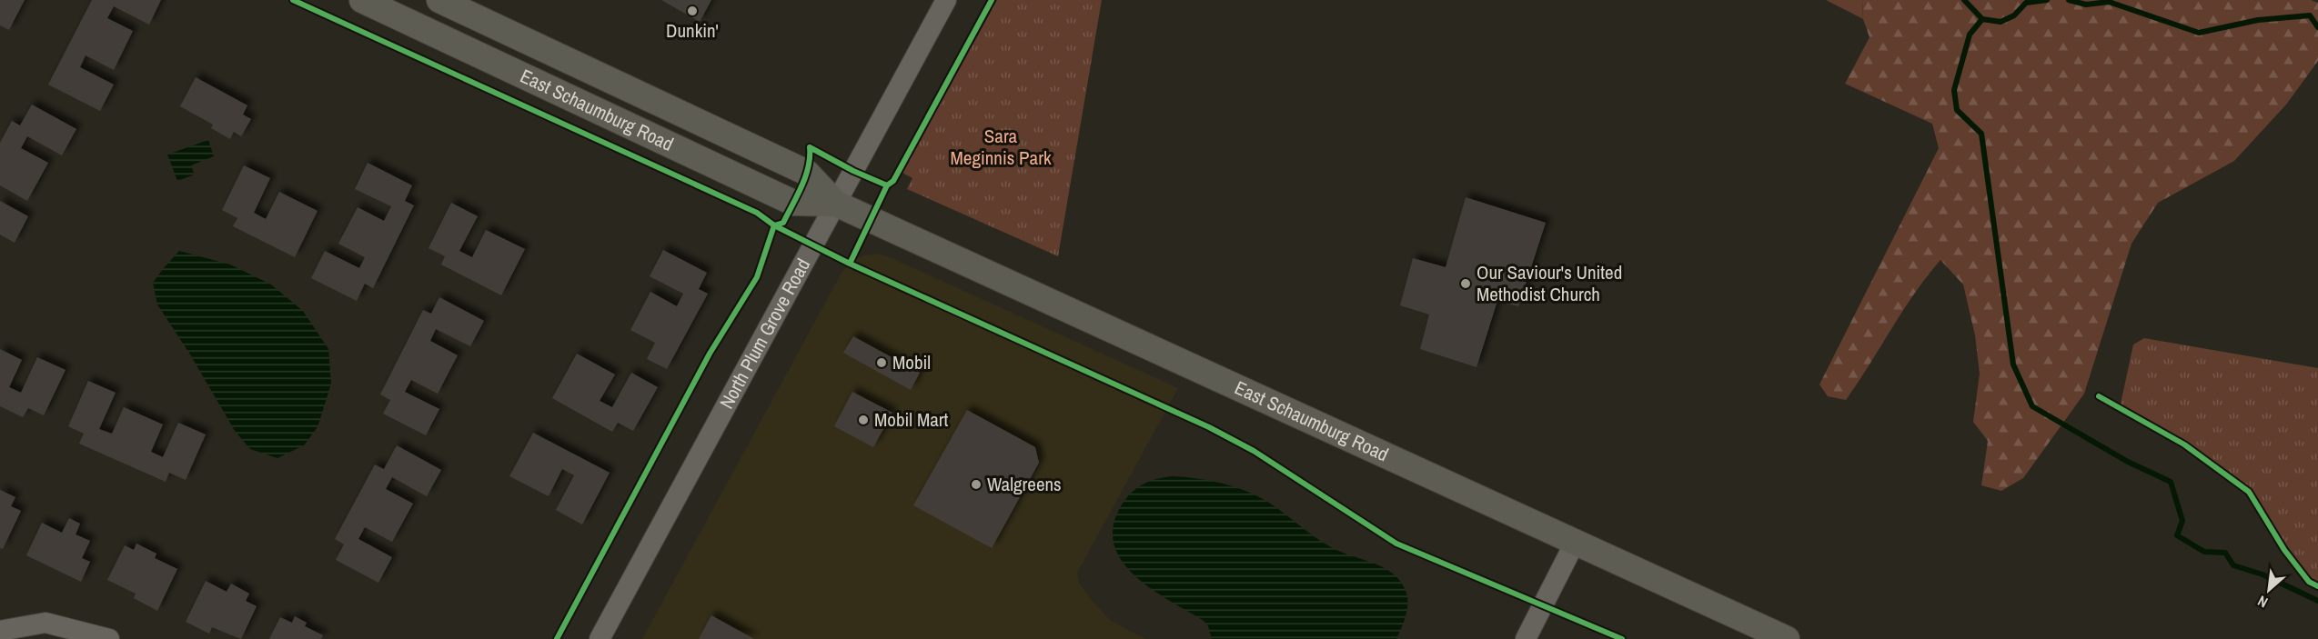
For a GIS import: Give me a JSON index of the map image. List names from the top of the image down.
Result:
{
  "streets": {
    "main road": ["East Schaumburg Road"],
    "street": ["North Plum Grove Road"]
  },
  "crossings": [
    ["East Schaumburg Road", "North Plum Grove Road"]
  ],
  "parks": ["Sara Meginnis Park"],
  "places": [
    "Dunkin'",
    "Our Saviour's United Methodist Church",
    "Mobil",
    "Mobil Mart",
    "Walgreens"
  ],
  "north": "bottom left"
}
